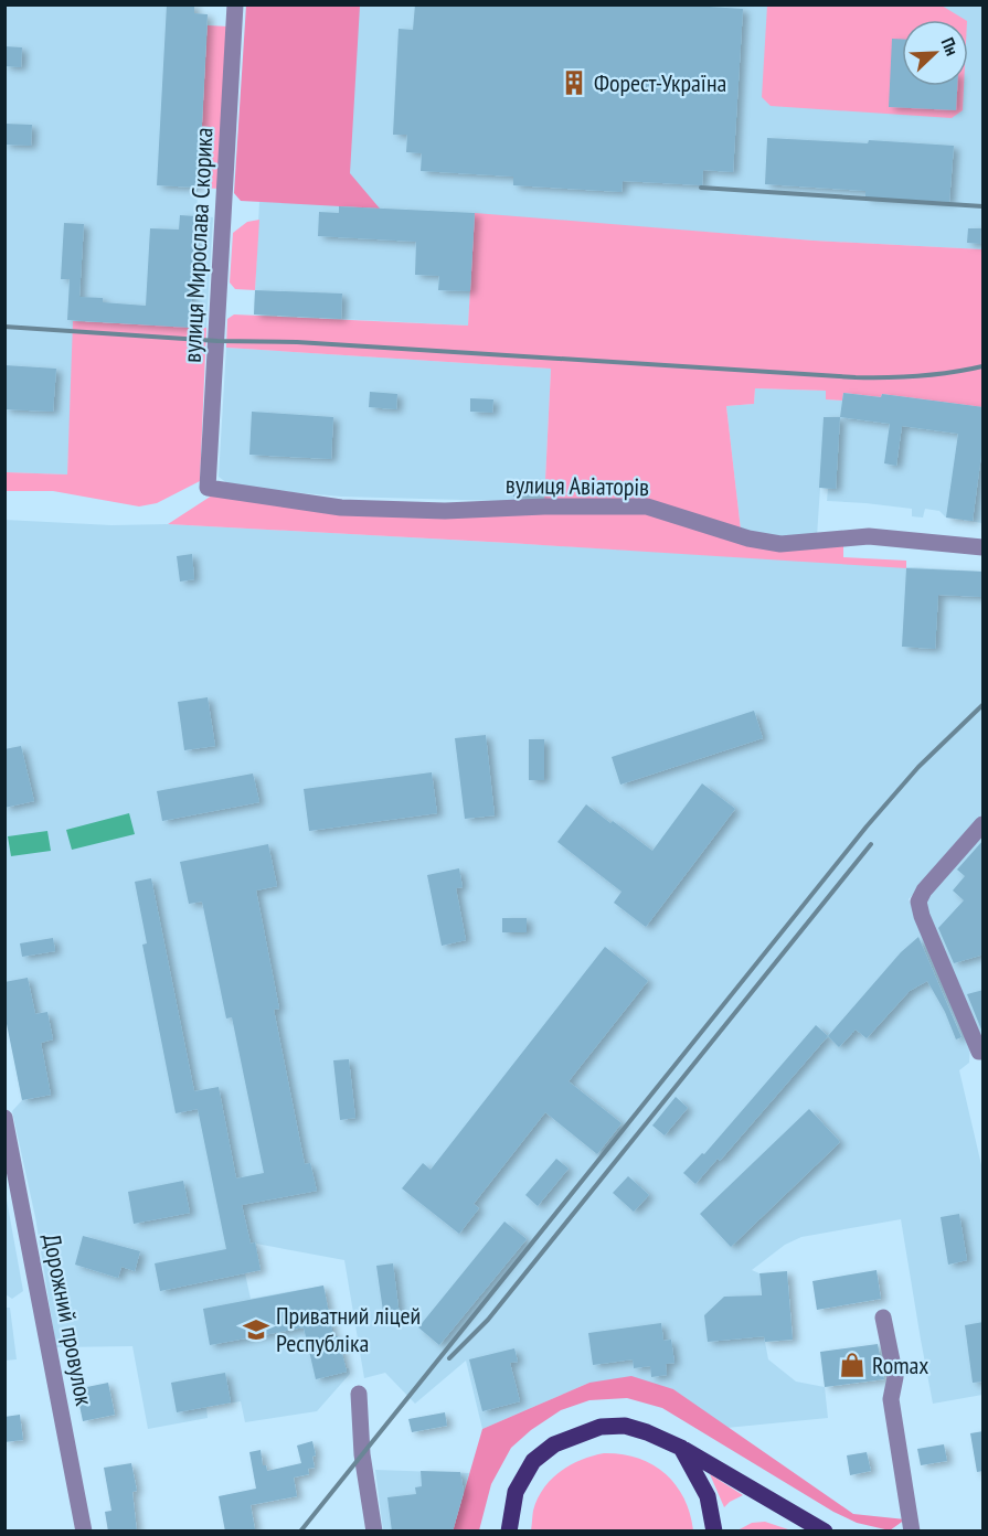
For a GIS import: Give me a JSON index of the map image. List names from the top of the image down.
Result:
{
  "streets": {
    "street": ["вулиця Мирослава Скорика", "вулиця Авіаторів", "Дорожний провулок"]
  },
  "crossings": [
    ["вулиця Мирослава Скорика", "вулиця Авіаторів"]
  ],
  "places": {
    "building": ["Форест-Україна"],
    "school or university": ["Приватний ліцей Республіка"],
    "shop": ["Romax"]
  },
  "north": "top right"
}
